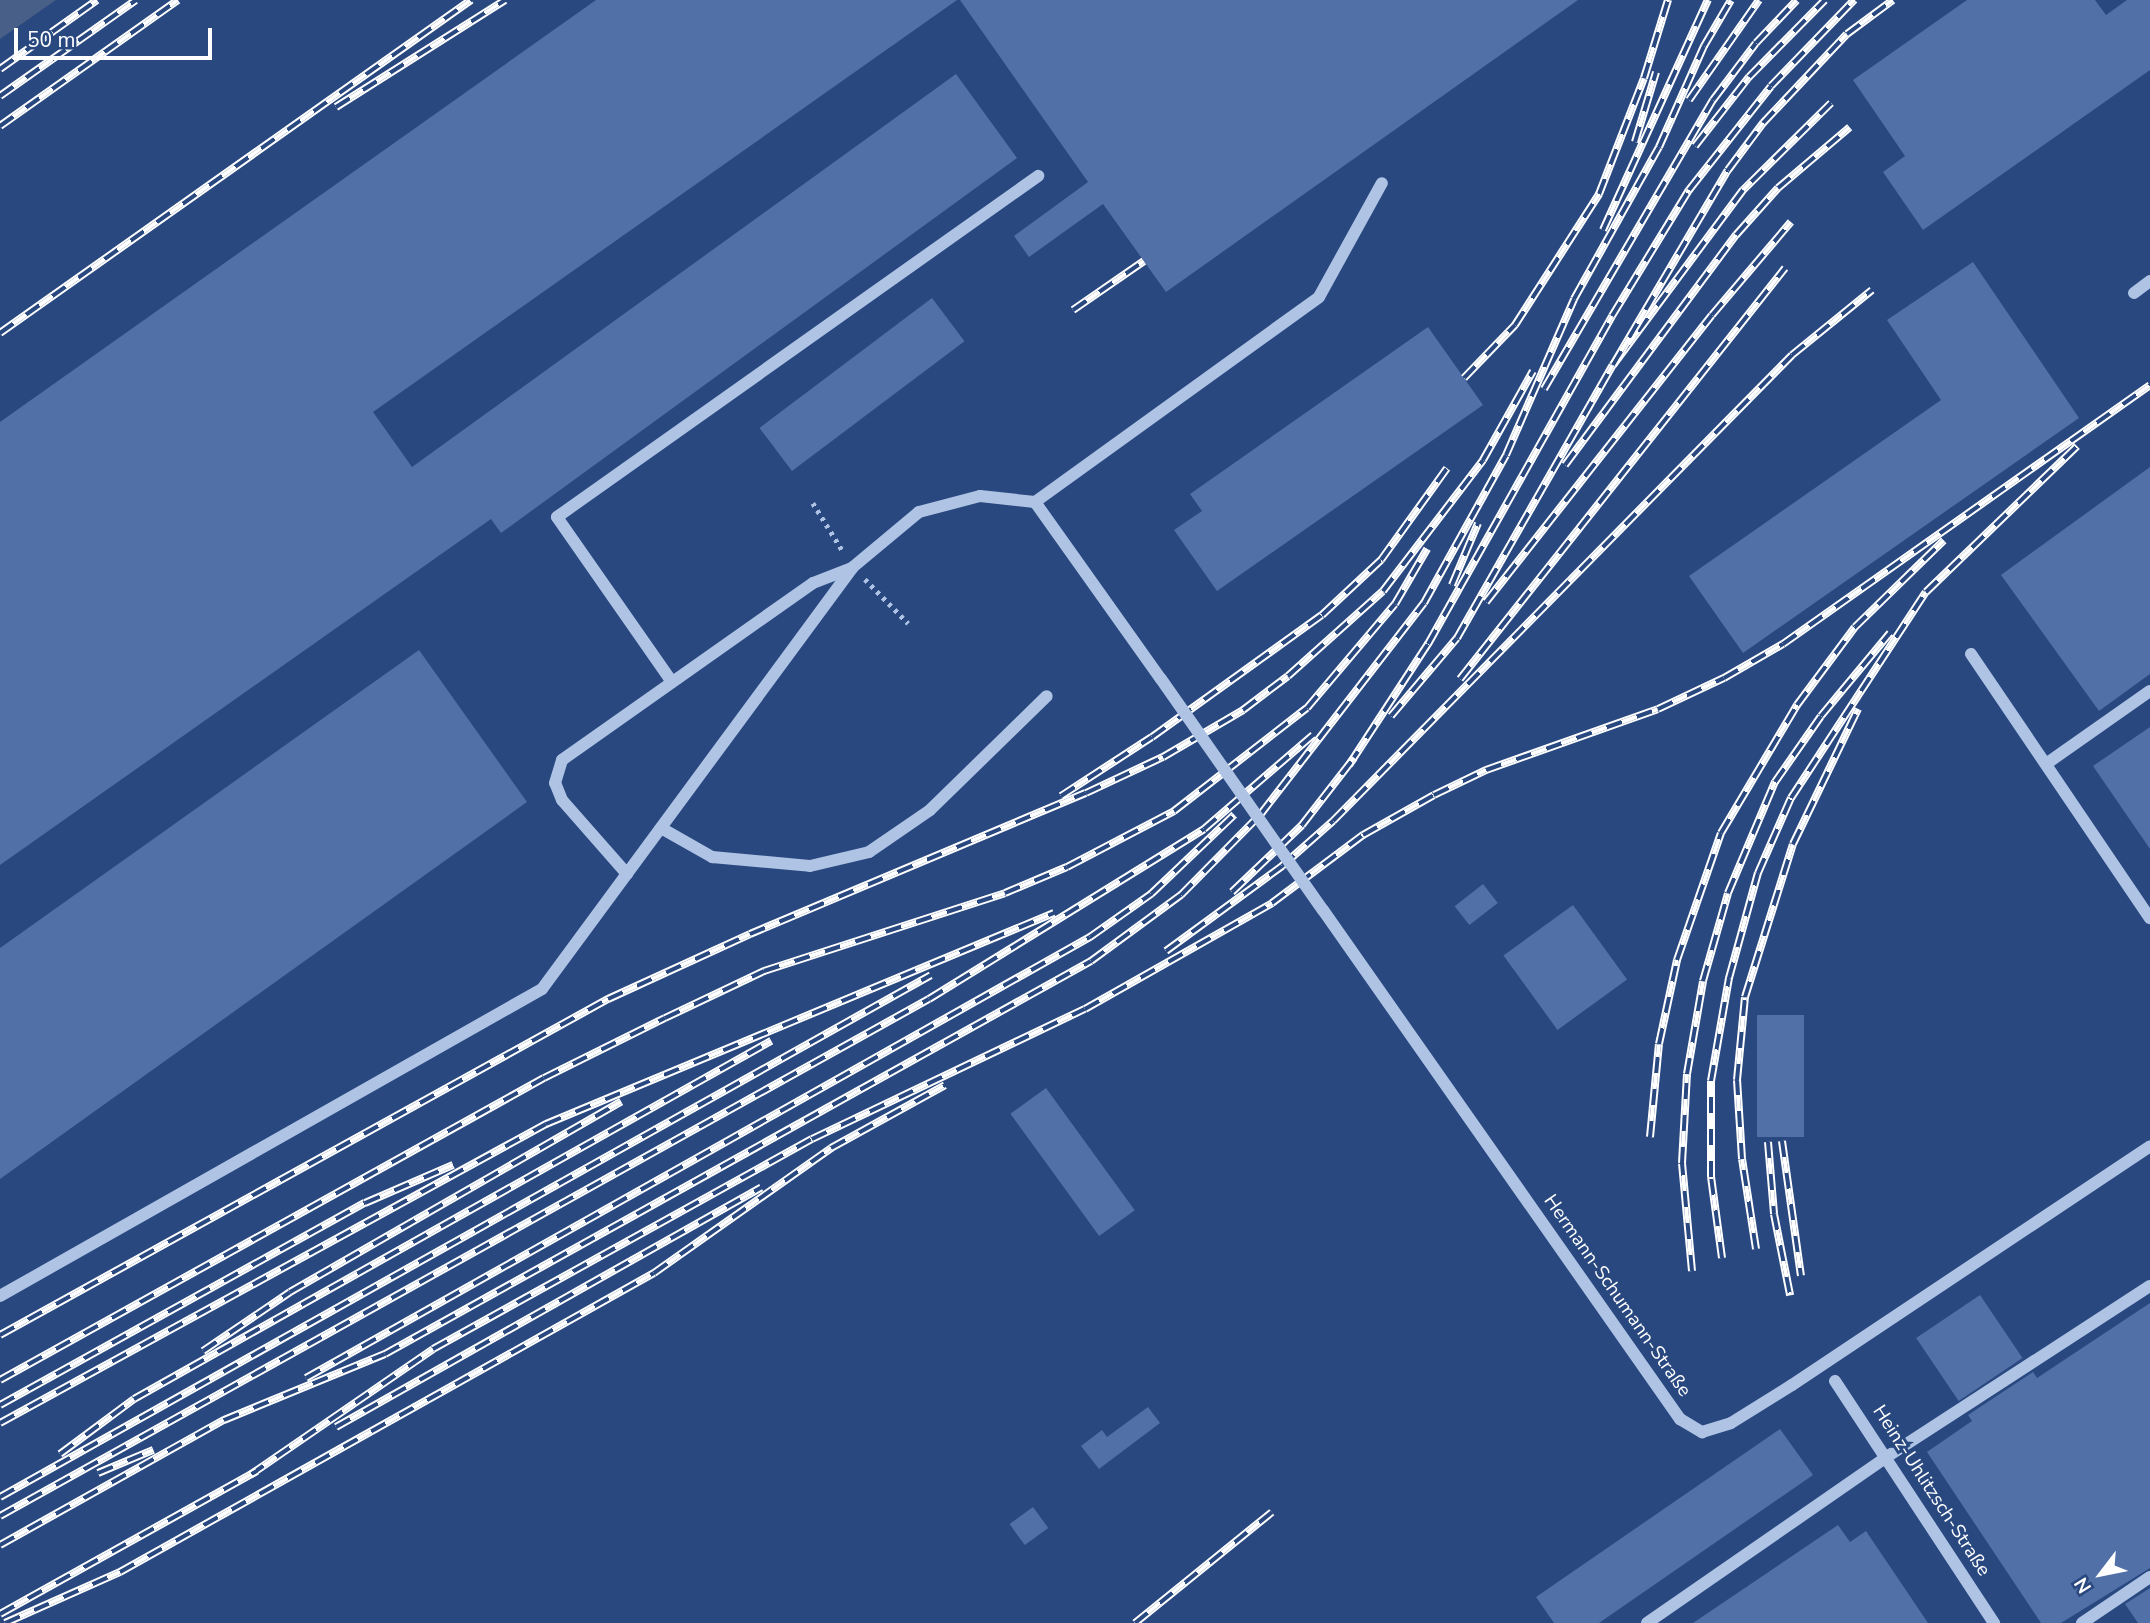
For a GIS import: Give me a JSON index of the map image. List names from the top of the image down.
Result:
{
  "streets": {
    "street": ["Hermann-Schumann-Straße", "Heinz-Uhlitzsch-Straße"]
  },
  "scale_bar": "50 m",
  "north": "bottom left"
}
